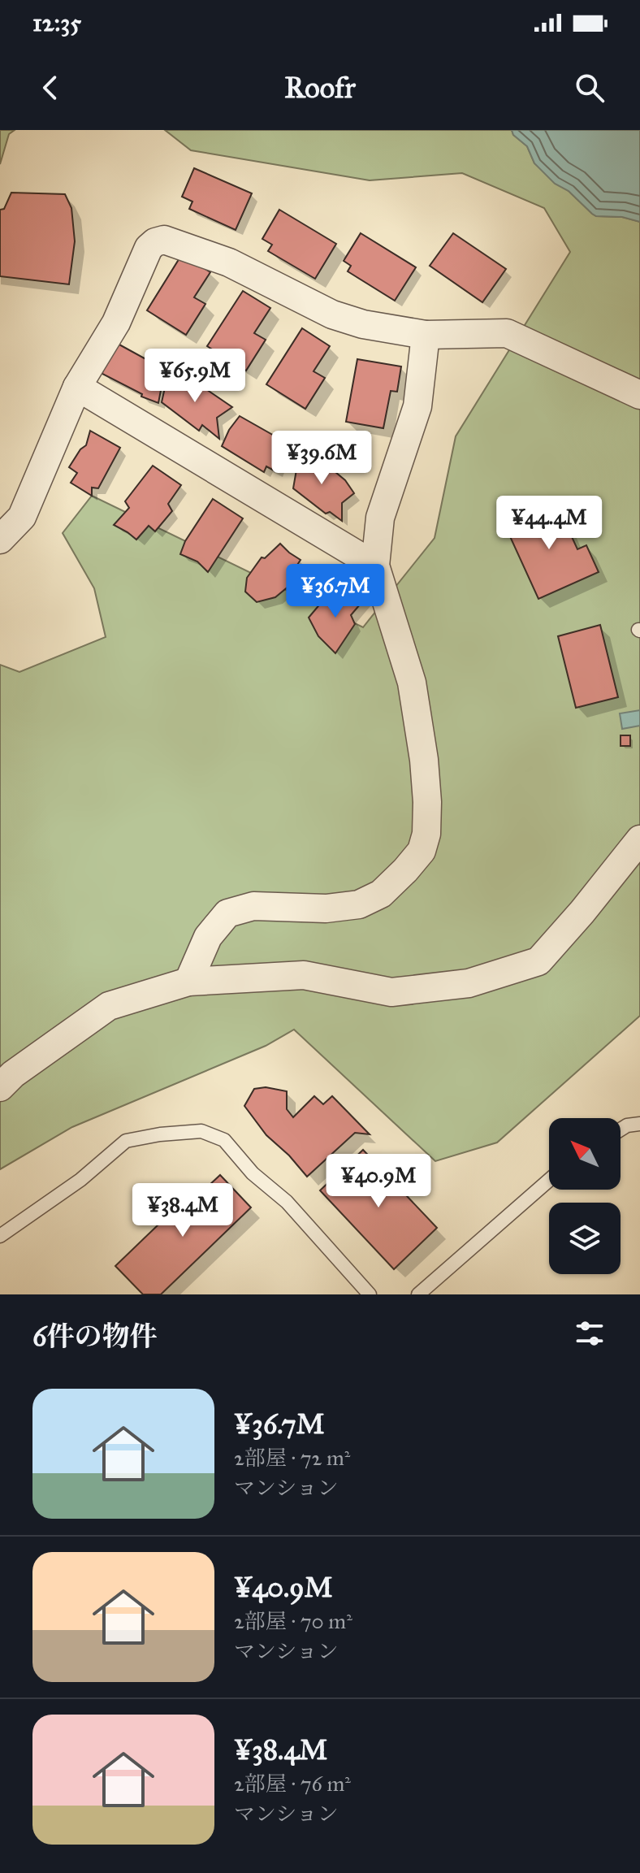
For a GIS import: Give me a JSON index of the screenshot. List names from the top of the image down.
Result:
{
  "north": "top left",
  "page": {
    "status": "12:35",
    "header": "Roofr",
    "price": [
      "¥65.9M",
      "¥39.6M",
      "¥44.4M",
      "¥36.7M",
      "¥40.9M",
      "¥38.4M"
    ],
    "heading": "6件の物件",
    "list": [
      {
        "name": "¥36.7M",
        "note": "2部屋 · 72 m² · マンション"
      },
      {
        "name": "¥40.9M",
        "note": "2部屋 · 70 m² · マンション"
      },
      {
        "name": "¥38.4M",
        "note": "2部屋 · 76 m² · マンション"
      }
    ]
  }
}
